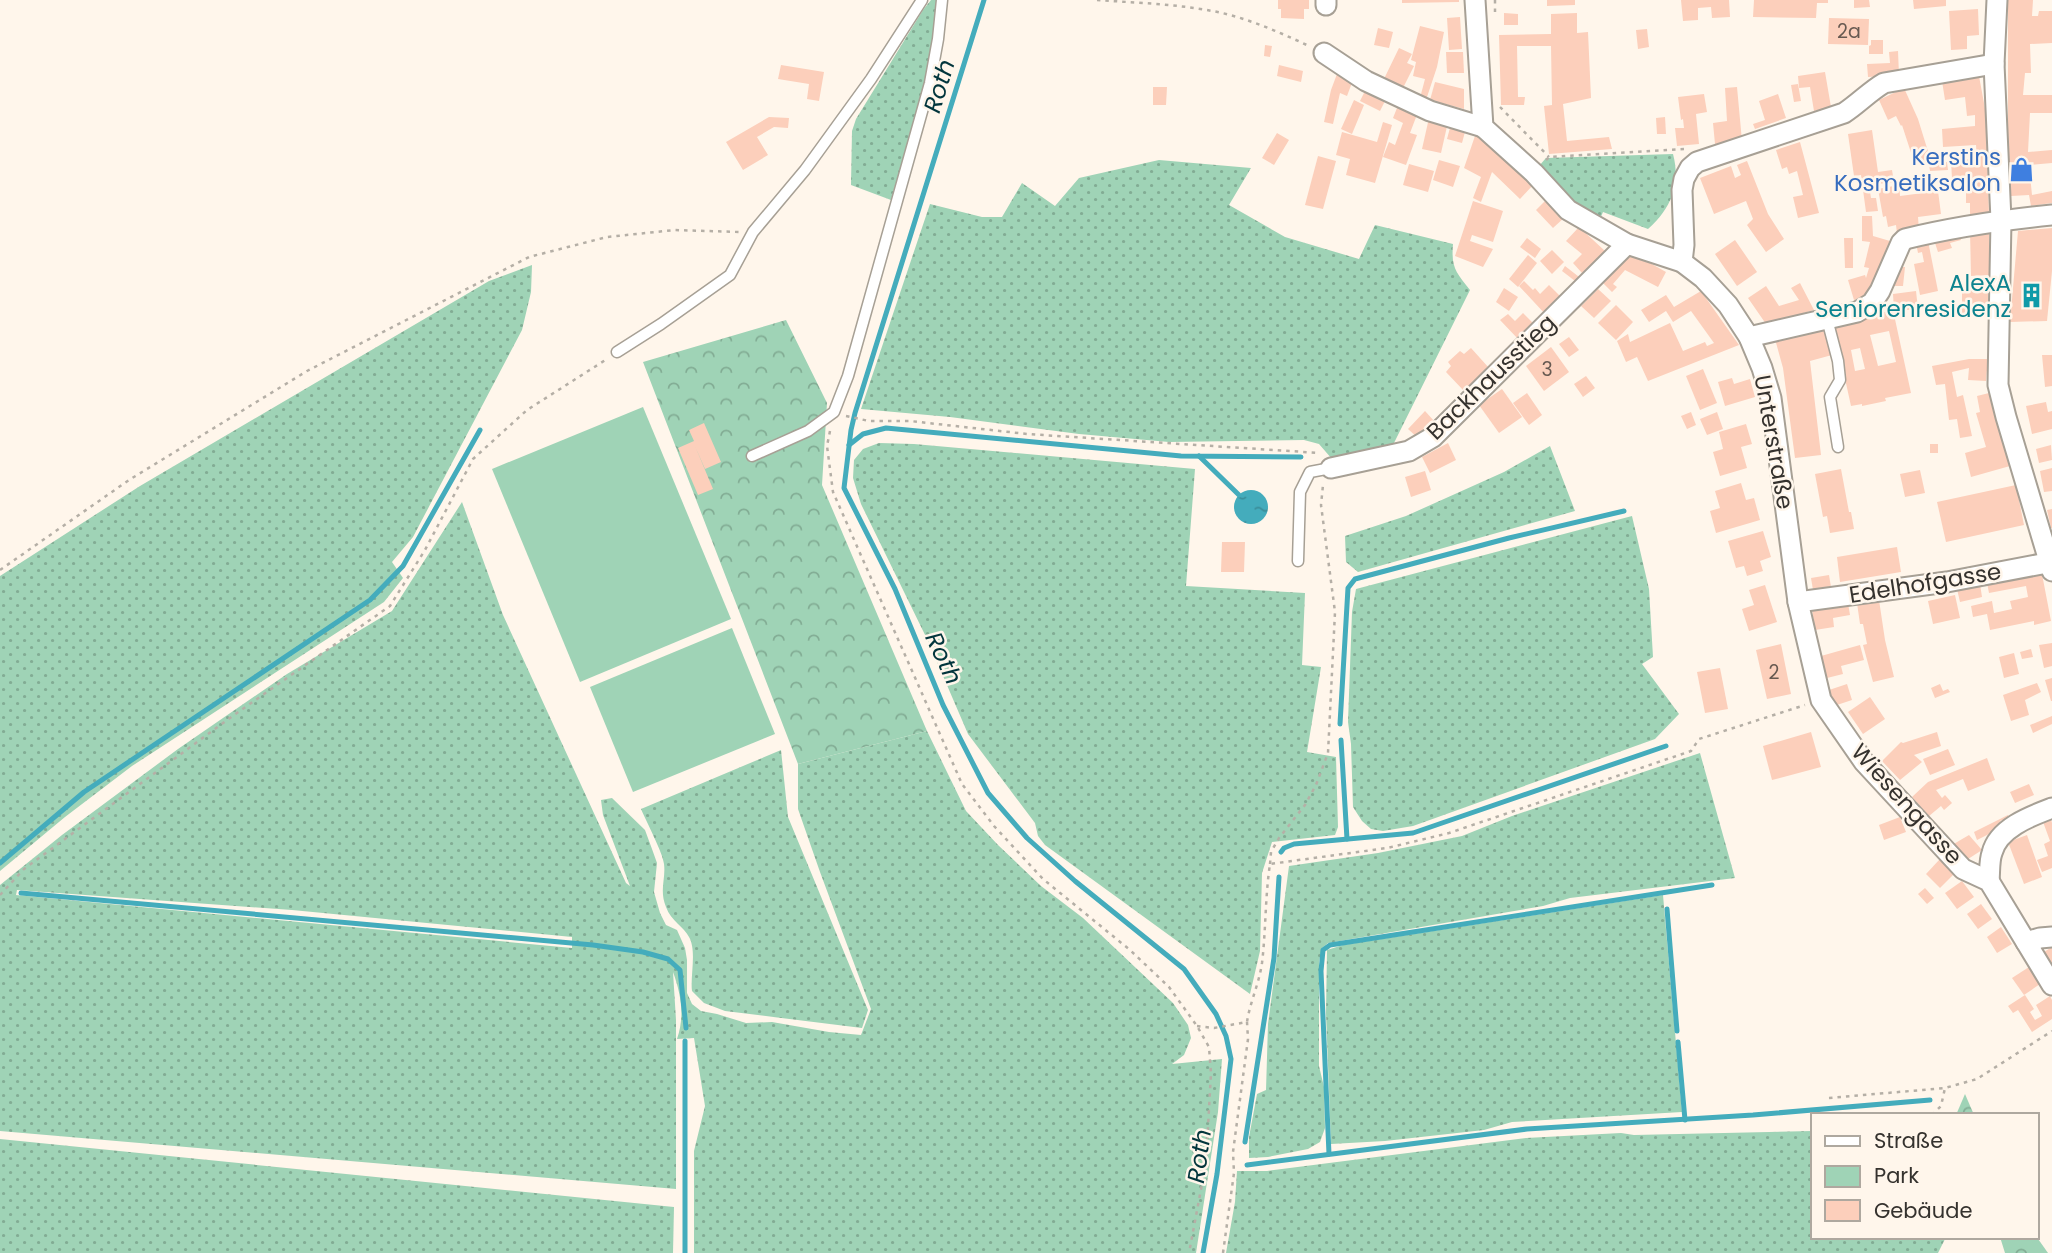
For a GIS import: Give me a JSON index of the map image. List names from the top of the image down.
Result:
{
  "streets": {
    "street": [
      "Backhausstieg",
      "Unterstraße",
      "Edelhofgasse",
      "Wiesengasse"
    ]
  },
  "crossings": [
    ["Backhausstieg", "Unterstraße"],
    ["Unterstraße", "Edelhofgasse"],
    ["Unterstraße", "Wiesengasse"],
    ["Edelhofgasse", "Wiesengasse"]
  ],
  "water": ["Roth"],
  "places": {
    "shop": ["Kerstins Kosmetiksalon"],
    "building": ["AlexA Seniorenresidenz"]
  },
  "house_numbers": ["2a", "3", "2"],
  "legend": ["Straße", "Park", "Gebäude"]
}
